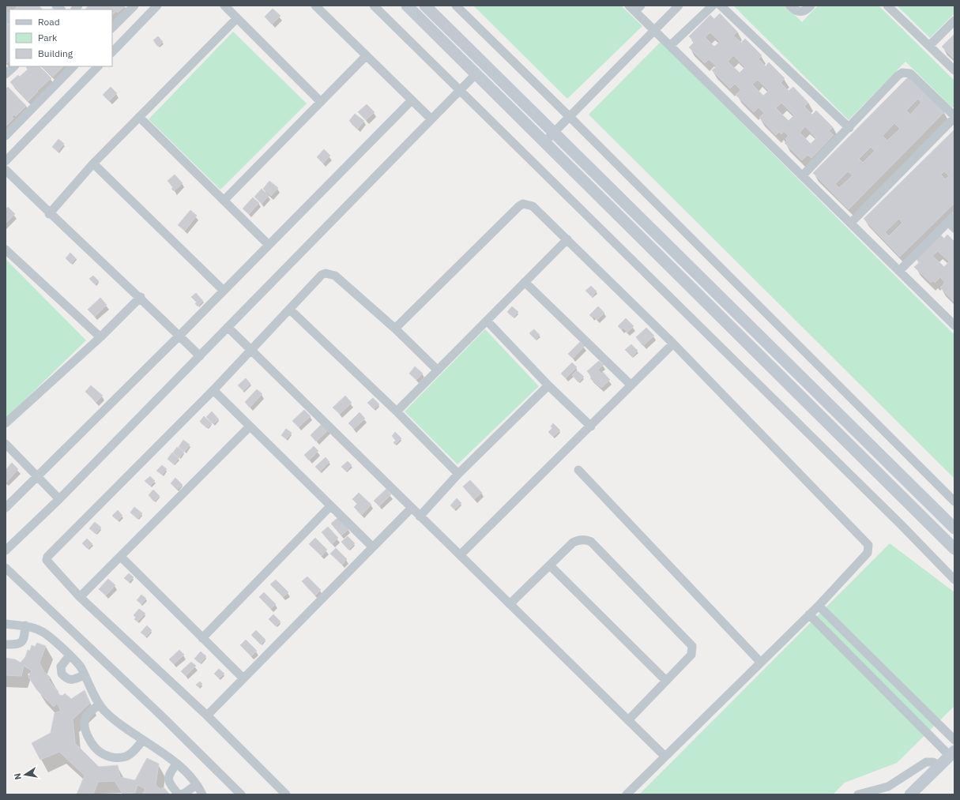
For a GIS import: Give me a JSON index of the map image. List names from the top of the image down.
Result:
{
  "legend": ["Road", "Park", "Building"],
  "north": "left"
}
